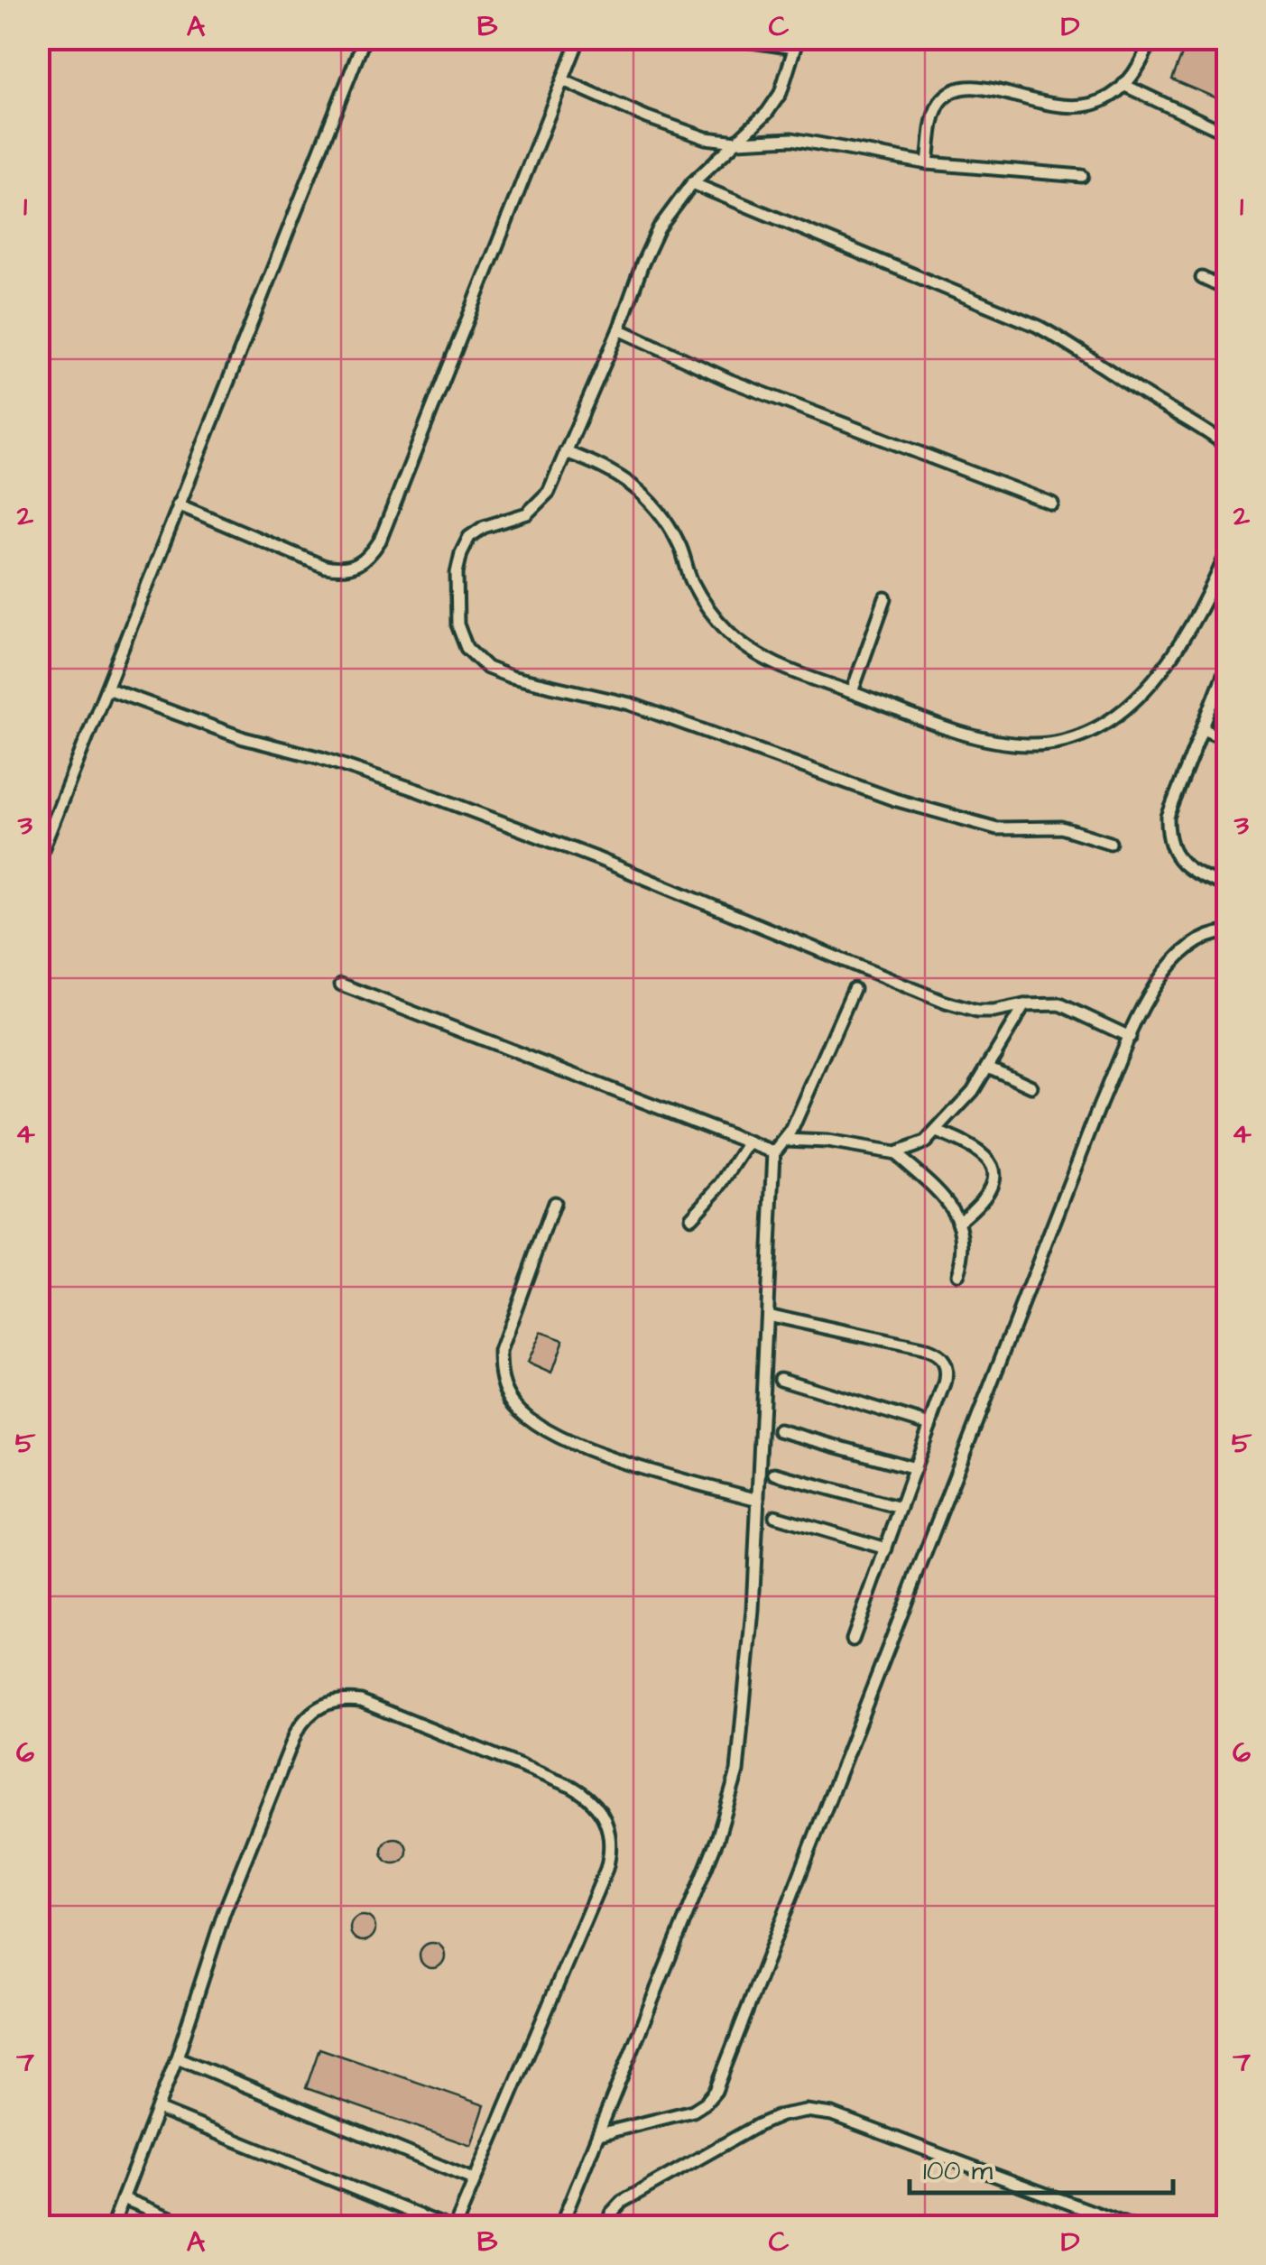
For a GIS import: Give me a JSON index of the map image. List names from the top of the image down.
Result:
{
  "scale_bar": "100 m",
  "grid": {
    "columns": [
      "A",
      "B",
      "C",
      "D"
    ],
    "rows": [
      "1",
      "2",
      "3",
      "4",
      "5",
      "6",
      "7"
    ]
  }
}
